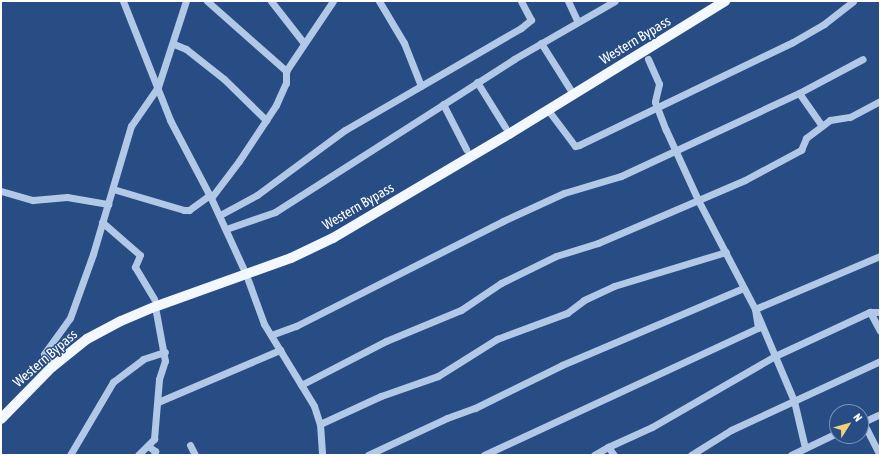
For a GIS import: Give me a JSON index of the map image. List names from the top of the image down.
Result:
{
  "streets": {
    "main road": ["Western Bypass"]
  },
  "north": "top right"
}
